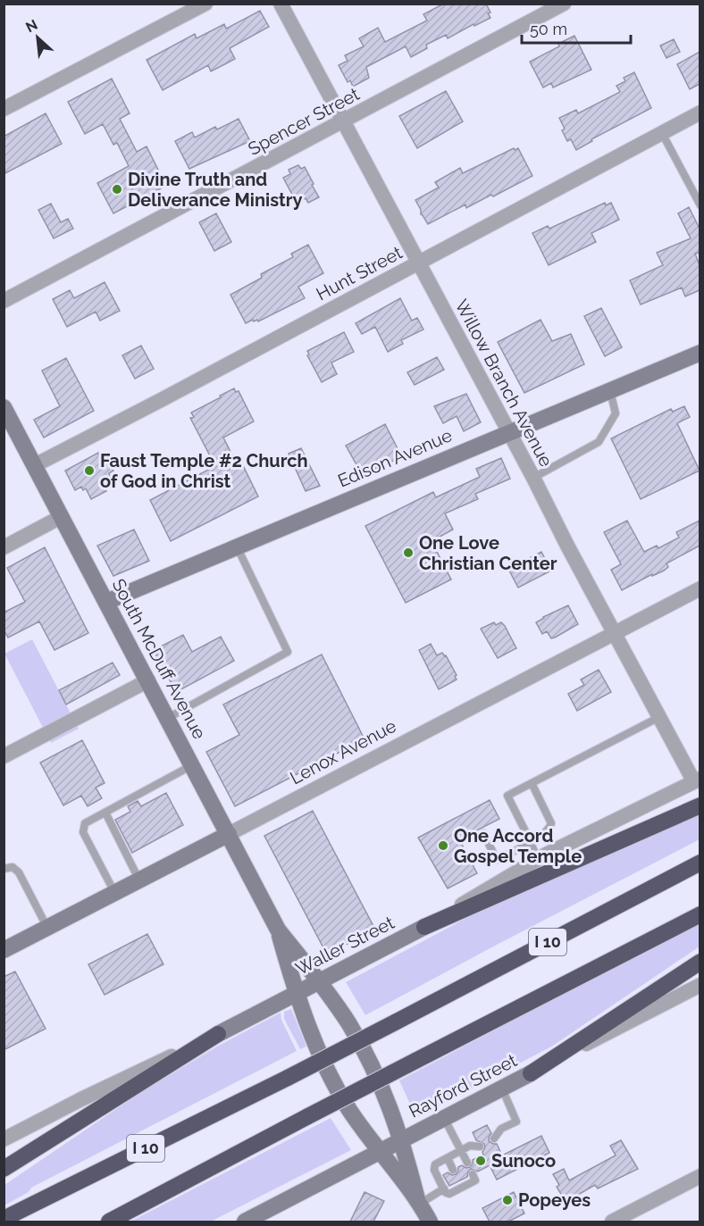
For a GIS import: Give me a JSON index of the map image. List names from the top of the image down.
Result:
{
  "streets": {
    "highway": ["I 10"],
    "main road": [
      "Edison Avenue",
      "South McDuff Avenue",
      "Lenox Avenue",
      "Waller Street",
      "Rayford Street"
    ],
    "street": ["Spencer Street", "Hunt Street", "Willow Branch Avenue"]
  },
  "crossings": [
    ["Spencer Street", "Willow Branch Avenue"],
    ["Hunt Street", "Willow Branch Avenue"],
    ["Hunt Street", "South McDuff Avenue"],
    ["Willow Branch Avenue", "Edison Avenue"],
    ["Willow Branch Avenue", "Lenox Avenue"],
    ["Willow Branch Avenue", "Waller Street"],
    ["Edison Avenue", "South McDuff Avenue"],
    ["South McDuff Avenue", "Lenox Avenue"],
    ["South McDuff Avenue", "Waller Street"],
    ["South McDuff Avenue", "Rayford Street"]
  ],
  "places": [
    "Divine Truth and Deliverance Ministry",
    "Faust Temple #2 Church of God in Christ",
    "One Love Christian Center",
    "One Accord Gospel Temple",
    "Sunoco",
    "Popeyes"
  ],
  "scale_bar": "50 m",
  "north": "top left"
}
